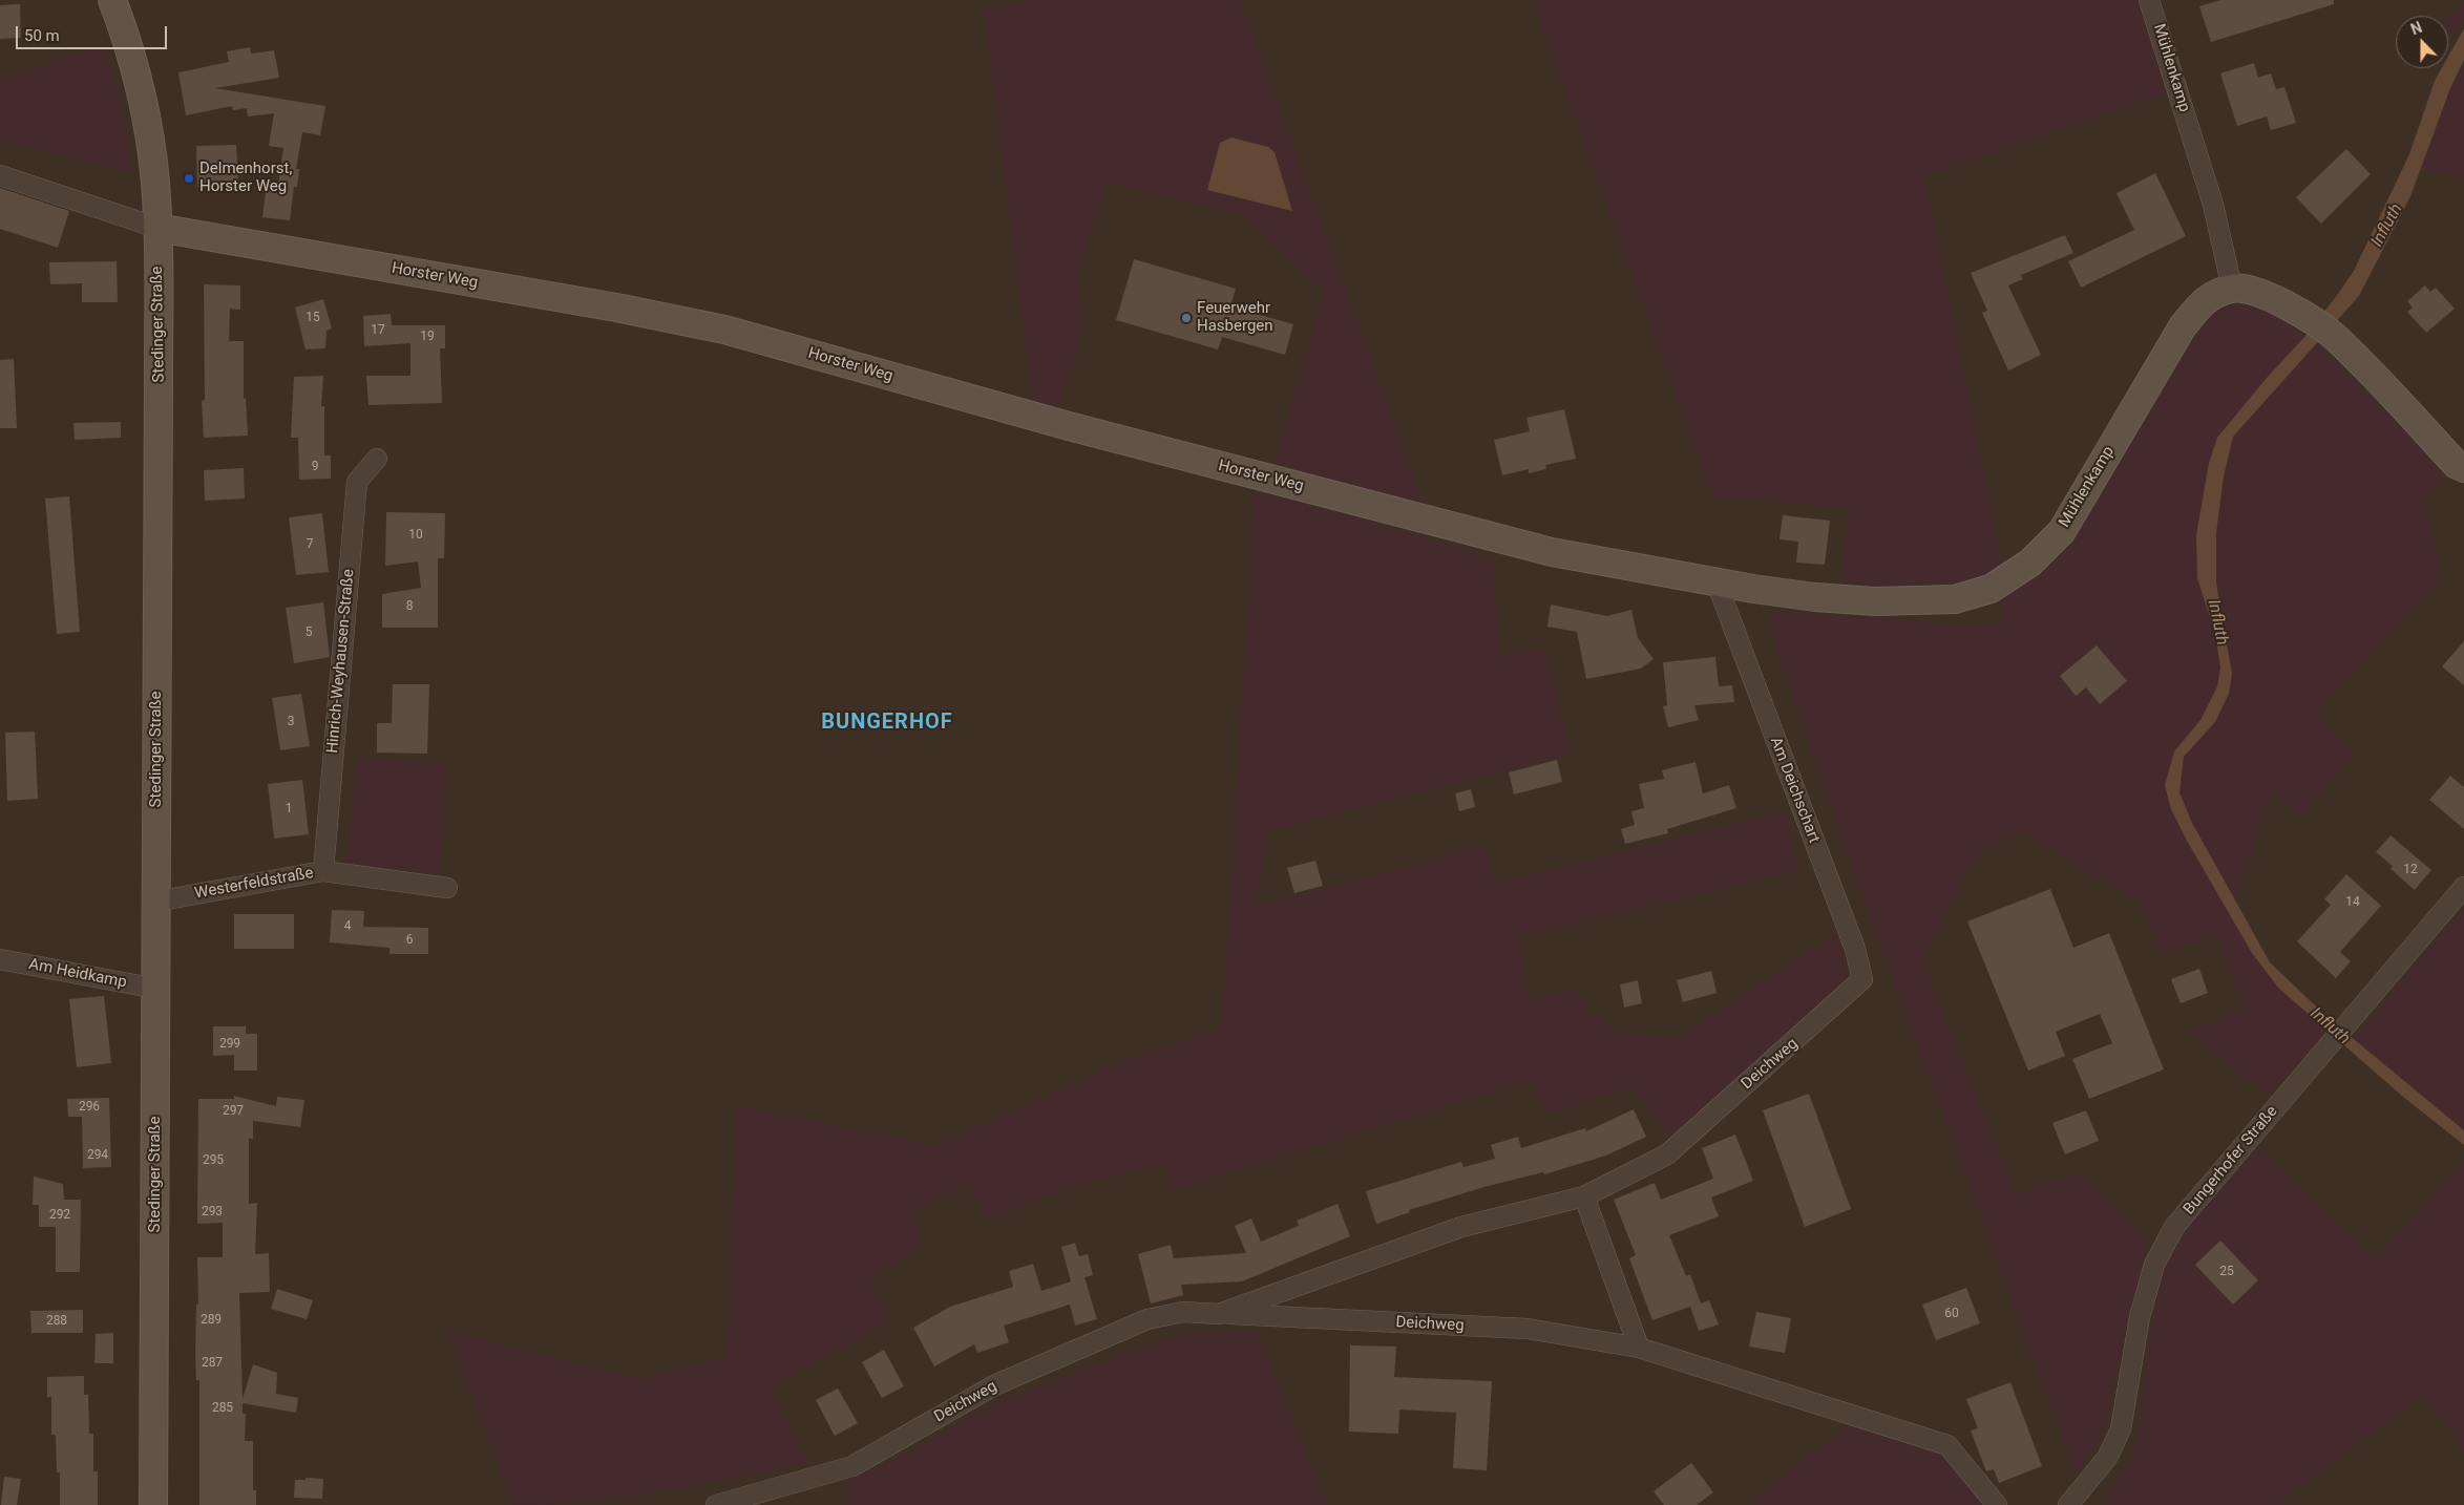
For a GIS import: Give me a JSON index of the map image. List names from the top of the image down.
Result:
{
  "streets": {
    "street": [
      "Mühlenkamp",
      "Horster Weg",
      "Stedinger Straße",
      "Hinrich-Weyhausen-Straße",
      "Am Deichschart",
      "Westerfeldstraße",
      "Am Heidkamp",
      "Deichweg",
      "Bungerhofer Straße"
    ]
  },
  "crossings": [
    ["Mühlenkamp", "Horster Weg"],
    ["Mühlenkamp", "Am Deichschart"],
    ["Horster Weg", "Stedinger Straße"],
    ["Horster Weg", "Am Deichschart"],
    ["Stedinger Straße", "Westerfeldstraße"],
    ["Stedinger Straße", "Am Heidkamp"],
    ["Hinrich-Weyhausen-Straße", "Westerfeldstraße"],
    ["Am Deichschart", "Deichweg"]
  ],
  "districts": ["BUNGERHOF"],
  "water": ["Influth"],
  "places": ["Delmenhorst, Horster Weg", "Feuerwehr Hasbergen"],
  "house_numbers": [
    "15",
    "17",
    "19",
    "9",
    "10",
    "7",
    "8",
    "5",
    "3",
    "1",
    "12",
    "14",
    "4",
    "6",
    "299",
    "296",
    "297",
    "294",
    "295",
    "293",
    "292",
    "25",
    "60",
    "289",
    "288",
    "287",
    "285"
  ],
  "scale_bar": "50 m",
  "north": "top"
}
